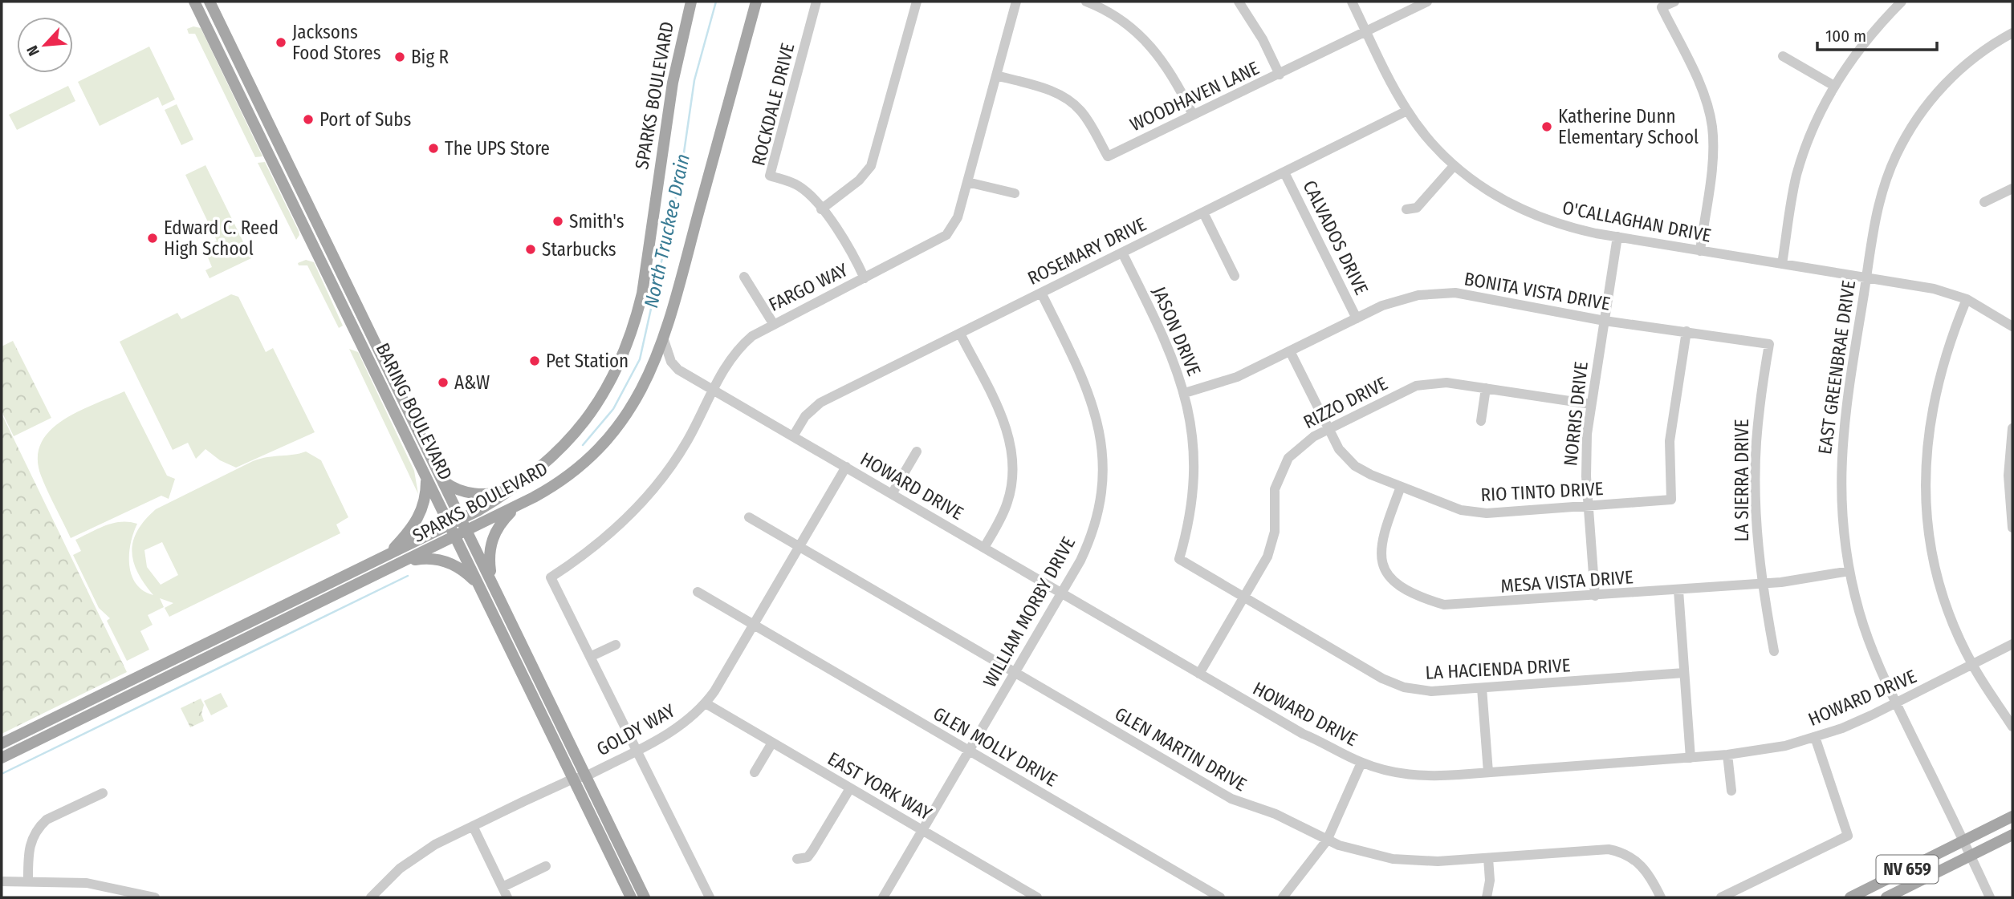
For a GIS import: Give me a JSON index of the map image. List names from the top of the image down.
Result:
{
  "streets": {
    "main road": ["SPARKS BOULEVARD", "BARING BOULEVARD", "NV 659"],
    "street": [
      "WOODHAVEN LANE",
      "ROCKDALE DRIVE",
      "O'CALLAGHAN DRIVE",
      "CALVADOS DRIVE",
      "ROSEMARY DRIVE",
      "FARGO WAY",
      "BONITA VISTA DRIVE",
      "JASON DRIVE",
      "EAST GREENBRAE DRIVE",
      "RIZZO DRIVE",
      "NORRIS DRIVE",
      "LA SIERRA DRIVE",
      "HOWARD DRIVE",
      "RIO TINTO DRIVE",
      "MESA VISTA DRIVE",
      "WILLIAM MORBY DRIVE",
      "LA HACIENDA DRIVE",
      "GOLDY WAY",
      "GLEN MOLLY DRIVE",
      "GLEN MARTIN DRIVE",
      "EAST YORK WAY"
    ]
  },
  "crossings": [
    ["SPARKS BOULEVARD", "BARING BOULEVARD"],
    ["SPARKS BOULEVARD", "HOWARD DRIVE"],
    ["WOODHAVEN LANE", "O'CALLAGHAN DRIVE"],
    ["WOODHAVEN LANE", "FARGO WAY"],
    ["ROCKDALE DRIVE", "FARGO WAY"],
    ["O'CALLAGHAN DRIVE", "ROSEMARY DRIVE"],
    ["O'CALLAGHAN DRIVE", "EAST GREENBRAE DRIVE"],
    ["O'CALLAGHAN DRIVE", "NORRIS DRIVE"],
    ["CALVADOS DRIVE", "ROSEMARY DRIVE"],
    ["CALVADOS DRIVE", "BONITA VISTA DRIVE"],
    ["ROSEMARY DRIVE", "JASON DRIVE"],
    ["ROSEMARY DRIVE", "HOWARD DRIVE"],
    ["ROSEMARY DRIVE", "WILLIAM MORBY DRIVE"],
    ["FARGO WAY", "HOWARD DRIVE"],
    ["BONITA VISTA DRIVE", "JASON DRIVE"],
    ["BONITA VISTA DRIVE", "NORRIS DRIVE"],
    ["BONITA VISTA DRIVE", "LA SIERRA DRIVE"],
    ["BONITA VISTA DRIVE", "RIO TINTO DRIVE"],
    ["JASON DRIVE", "LA HACIENDA DRIVE"],
    ["EAST GREENBRAE DRIVE", "HOWARD DRIVE"],
    ["EAST GREENBRAE DRIVE", "MESA VISTA DRIVE"],
    ["EAST GREENBRAE DRIVE", "NV 659"],
    ["RIZZO DRIVE", "NORRIS DRIVE"],
    ["RIZZO DRIVE", "HOWARD DRIVE"],
    ["RIZZO DRIVE", "RIO TINTO DRIVE"],
    ["RIZZO DRIVE", "LA HACIENDA DRIVE"],
    ["BARING BOULEVARD", "GOLDY WAY"],
    ["NORRIS DRIVE", "RIO TINTO DRIVE"],
    ["NORRIS DRIVE", "MESA VISTA DRIVE"],
    ["LA SIERRA DRIVE", "MESA VISTA DRIVE"],
    ["HOWARD DRIVE", "WILLIAM MORBY DRIVE"],
    ["HOWARD DRIVE", "GOLDY WAY"],
    ["RIO TINTO DRIVE", "MESA VISTA DRIVE"],
    ["WILLIAM MORBY DRIVE", "GLEN MOLLY DRIVE"],
    ["WILLIAM MORBY DRIVE", "GLEN MARTIN DRIVE"],
    ["WILLIAM MORBY DRIVE", "EAST YORK WAY"],
    ["GOLDY WAY", "GLEN MOLLY DRIVE"],
    ["GOLDY WAY", "GLEN MARTIN DRIVE"],
    ["GOLDY WAY", "EAST YORK WAY"]
  ],
  "water": ["North Truckee Drain"],
  "places": [
    "Jacksons Food Stores",
    "Big R",
    "Port of Subs",
    "Katherine Dunn Elementary School",
    "The UPS Store",
    "Smith's",
    "Edward C. Reed High School",
    "Starbucks",
    "Pet Station",
    "A&W"
  ],
  "scale_bar": "100 m",
  "north": "bottom left"
}
